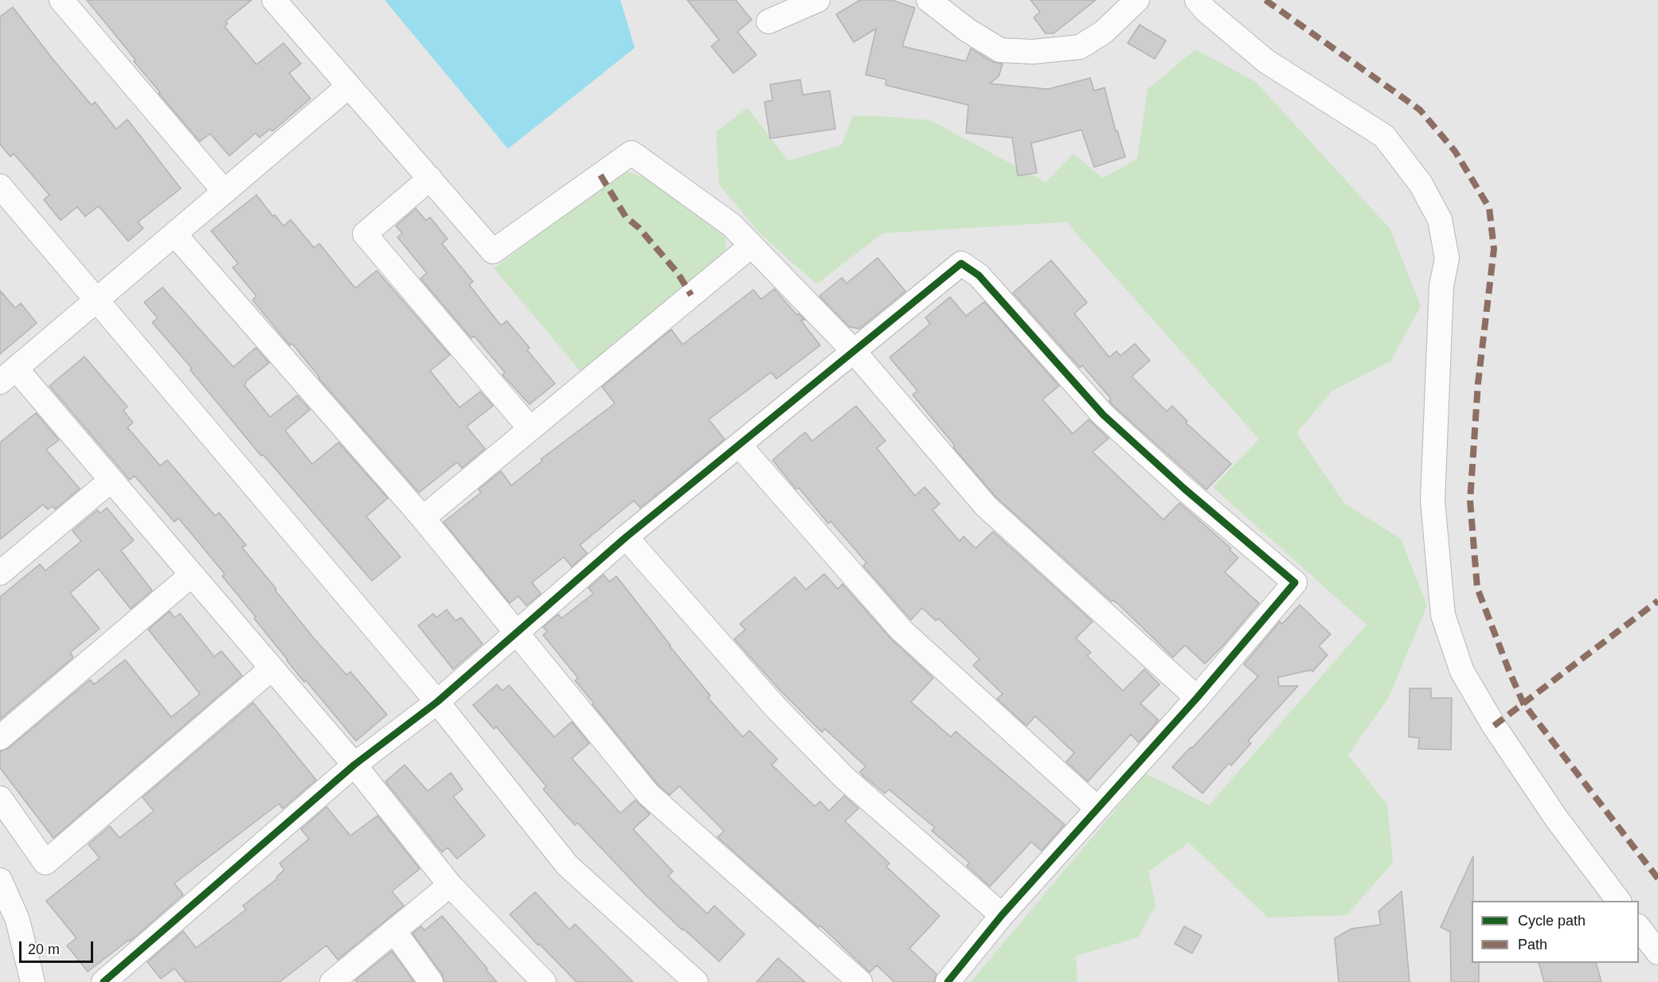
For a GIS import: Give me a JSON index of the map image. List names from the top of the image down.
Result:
{
  "legend": ["Cycle path", "Path"],
  "scale_bar": "20 m"
}
